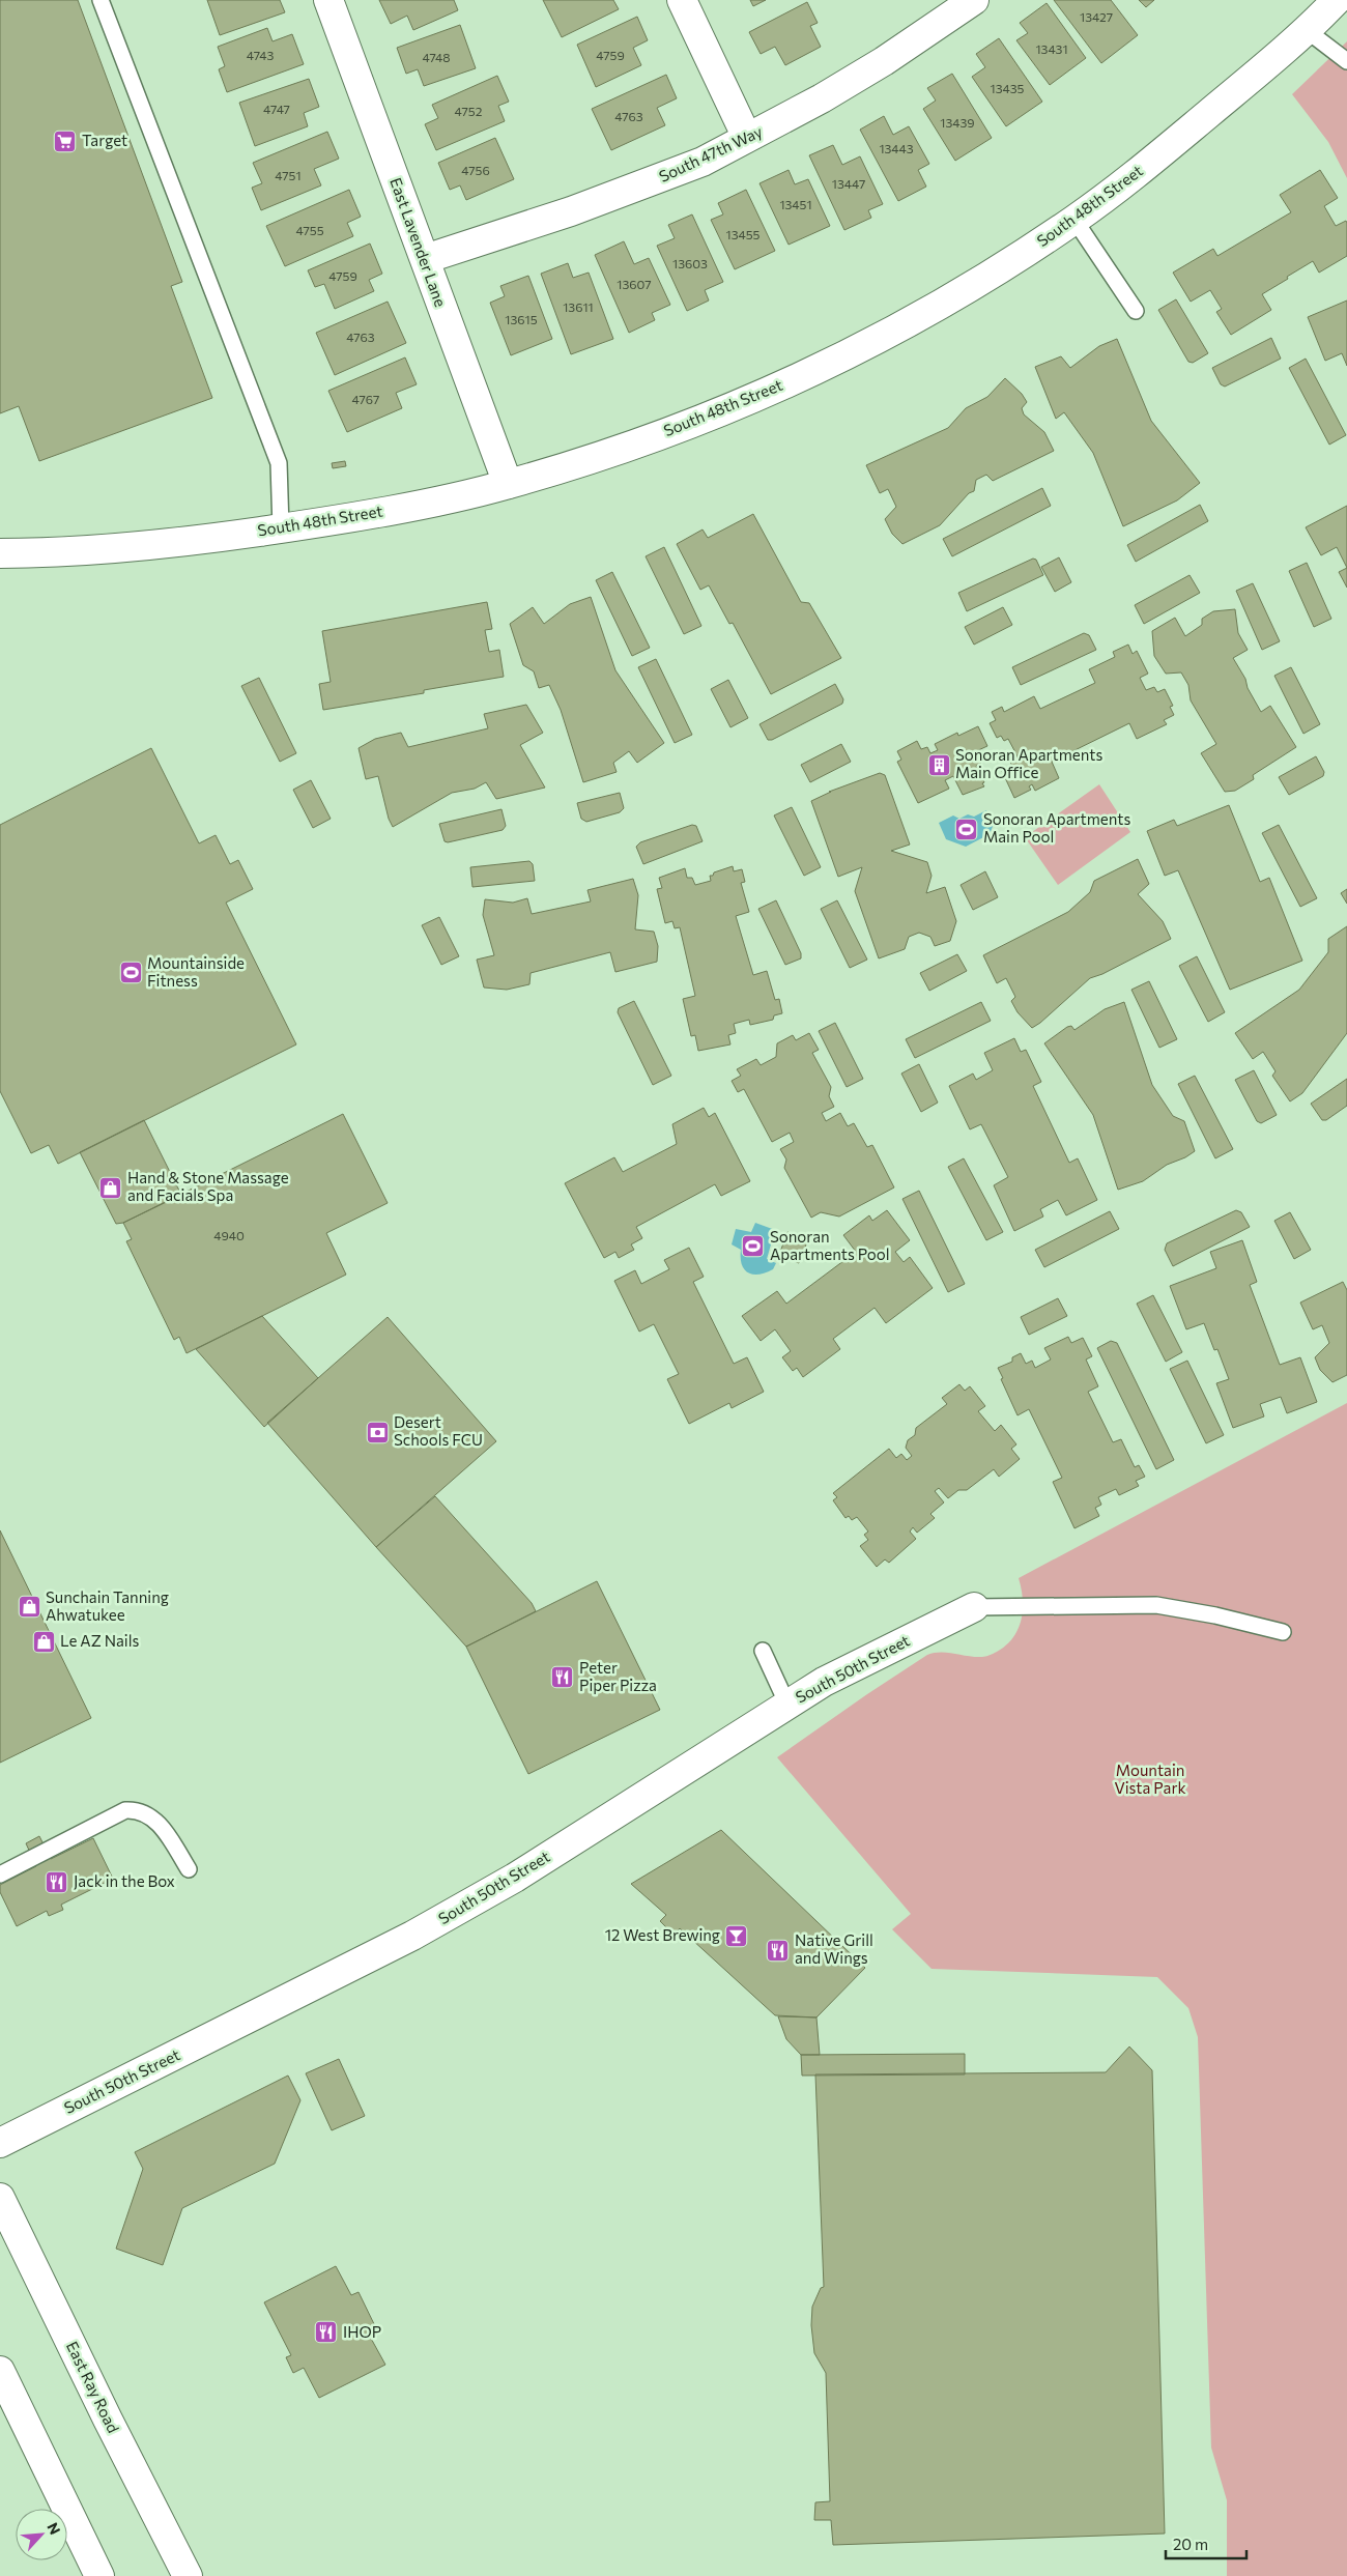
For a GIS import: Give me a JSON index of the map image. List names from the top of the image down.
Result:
{
  "streets": {
    "street": [
      "South 47th Way",
      "South 48th Street",
      "East Lavender Lane",
      "South 50th Street",
      "East Ray Road"
    ]
  },
  "crossings": [
    ["South 47th Way", "East Lavender Lane"],
    ["South 48th Street", "East Lavender Lane"]
  ],
  "parks": ["Mountain Vista Park"],
  "places": {
    "supermarket": ["Target"],
    "building": ["Sonoran Apartments Main Office"],
    "sports": ["Sonoran Apartments Main Pool", "Mountainside Fitness", "Sonoran Apartments Pool"],
    "shop": ["Hand & Stone Massage and Facials Spa", "Sunchain Tanning Ahwatukee", "Le AZ Nails"],
    "bank": ["Desert Schools FCU"],
    "restaurant": [
      "Peter Piper Pizza",
      "Jack in the Box",
      "Native Grill and Wings",
      "IHOP"
    ],
    "bar": ["12 West Brewing"]
  },
  "house_numbers": [
    "13427",
    "13431",
    "4743",
    "4759",
    "4748",
    "13435",
    "4747",
    "4752",
    "4763",
    "13439",
    "13443",
    "4756",
    "4751",
    "13447",
    "13451",
    "4755",
    "13455",
    "13603",
    "4759",
    "13607",
    "13611",
    "13615",
    "4763",
    "4767",
    "4940"
  ],
  "scale_bar": "20 m",
  "north": "top right"
}
